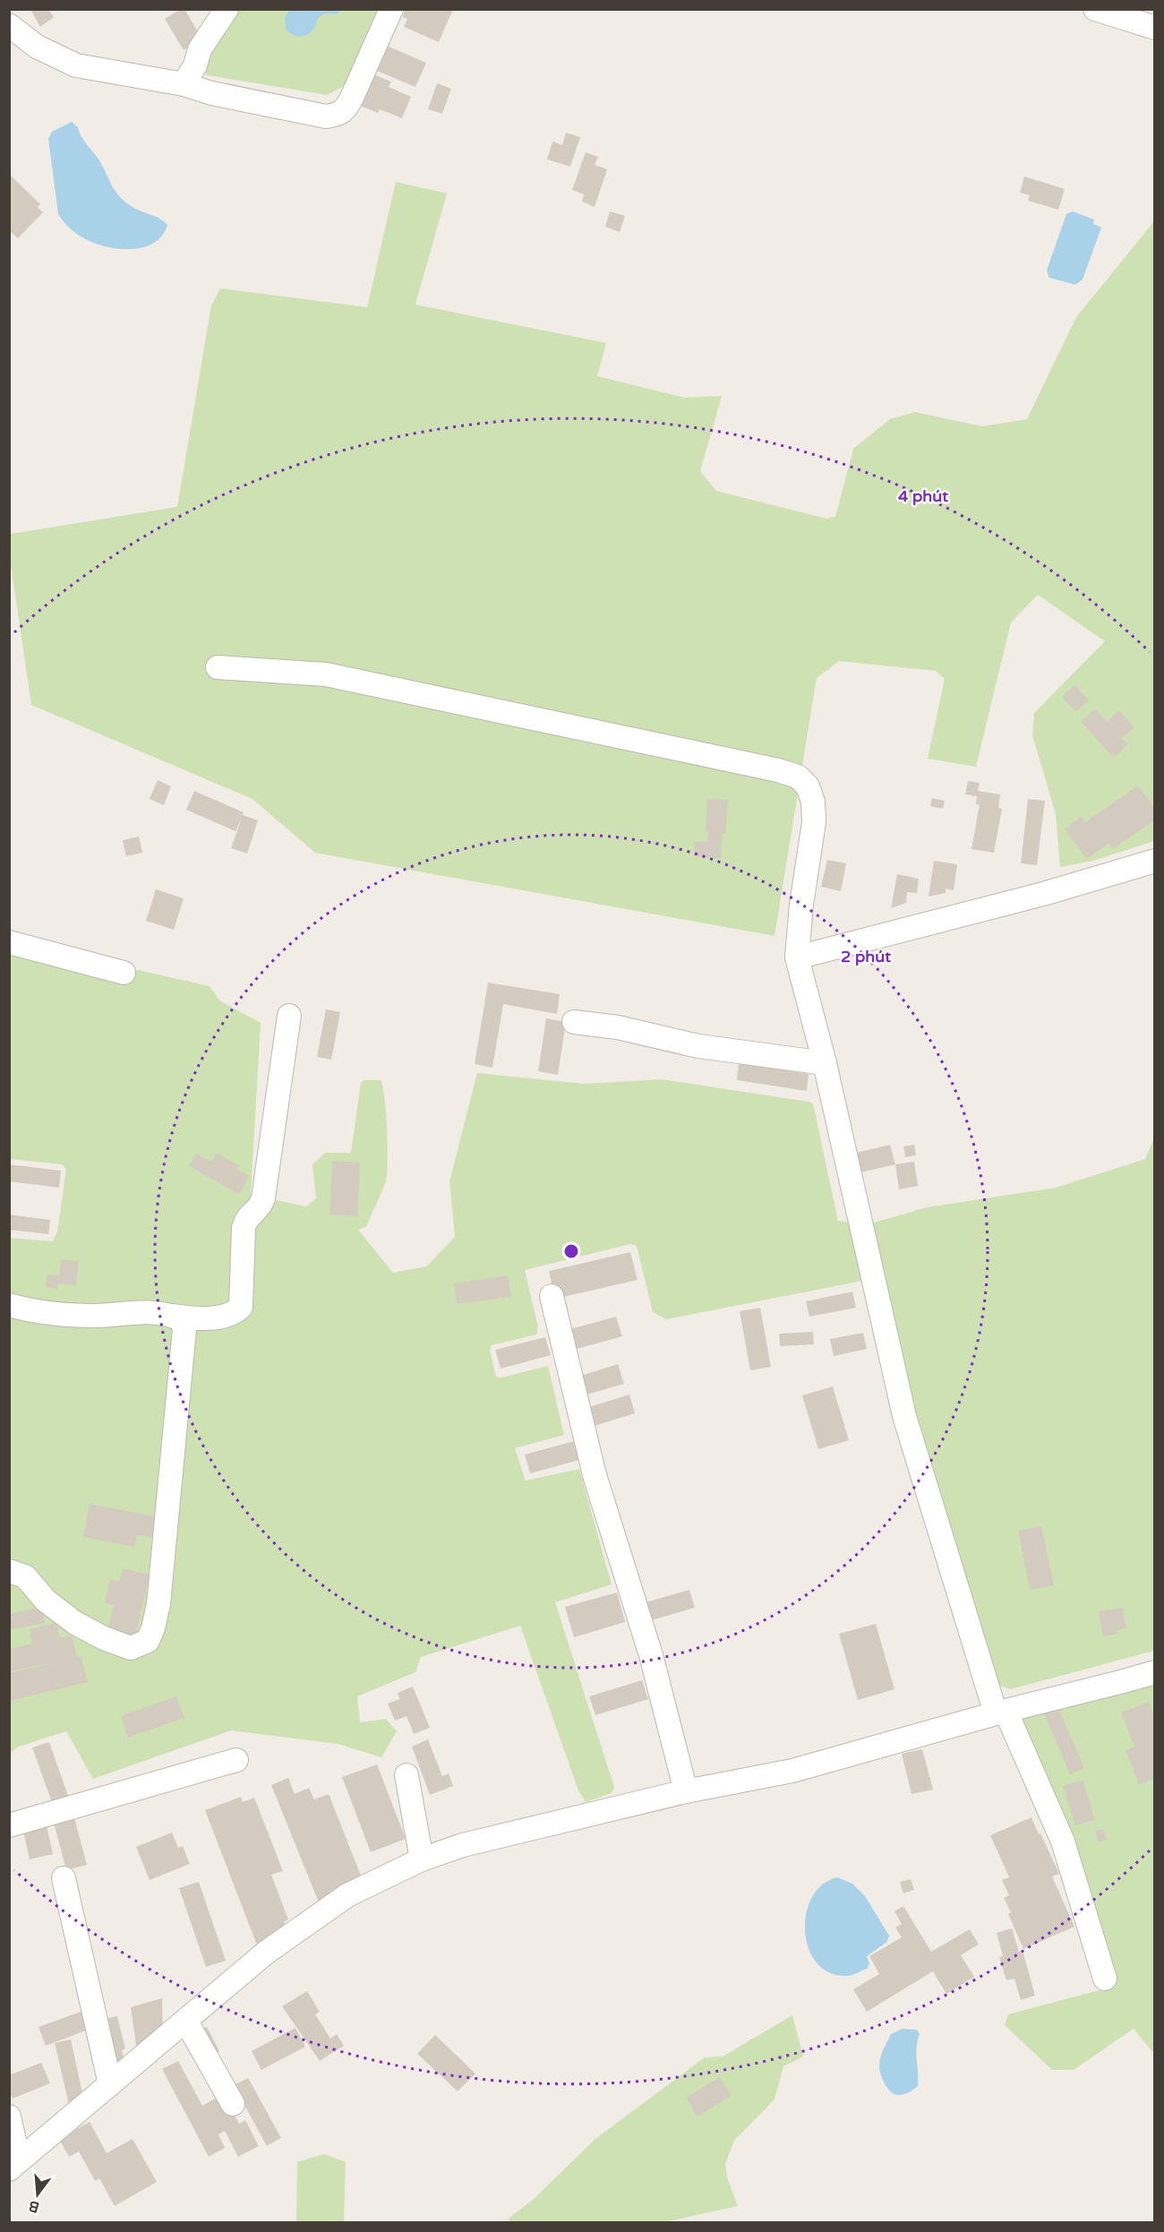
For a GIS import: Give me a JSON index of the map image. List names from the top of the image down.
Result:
{
  "north": "bottom",
  "rings": ["4 phút", "2 phút"]
}
